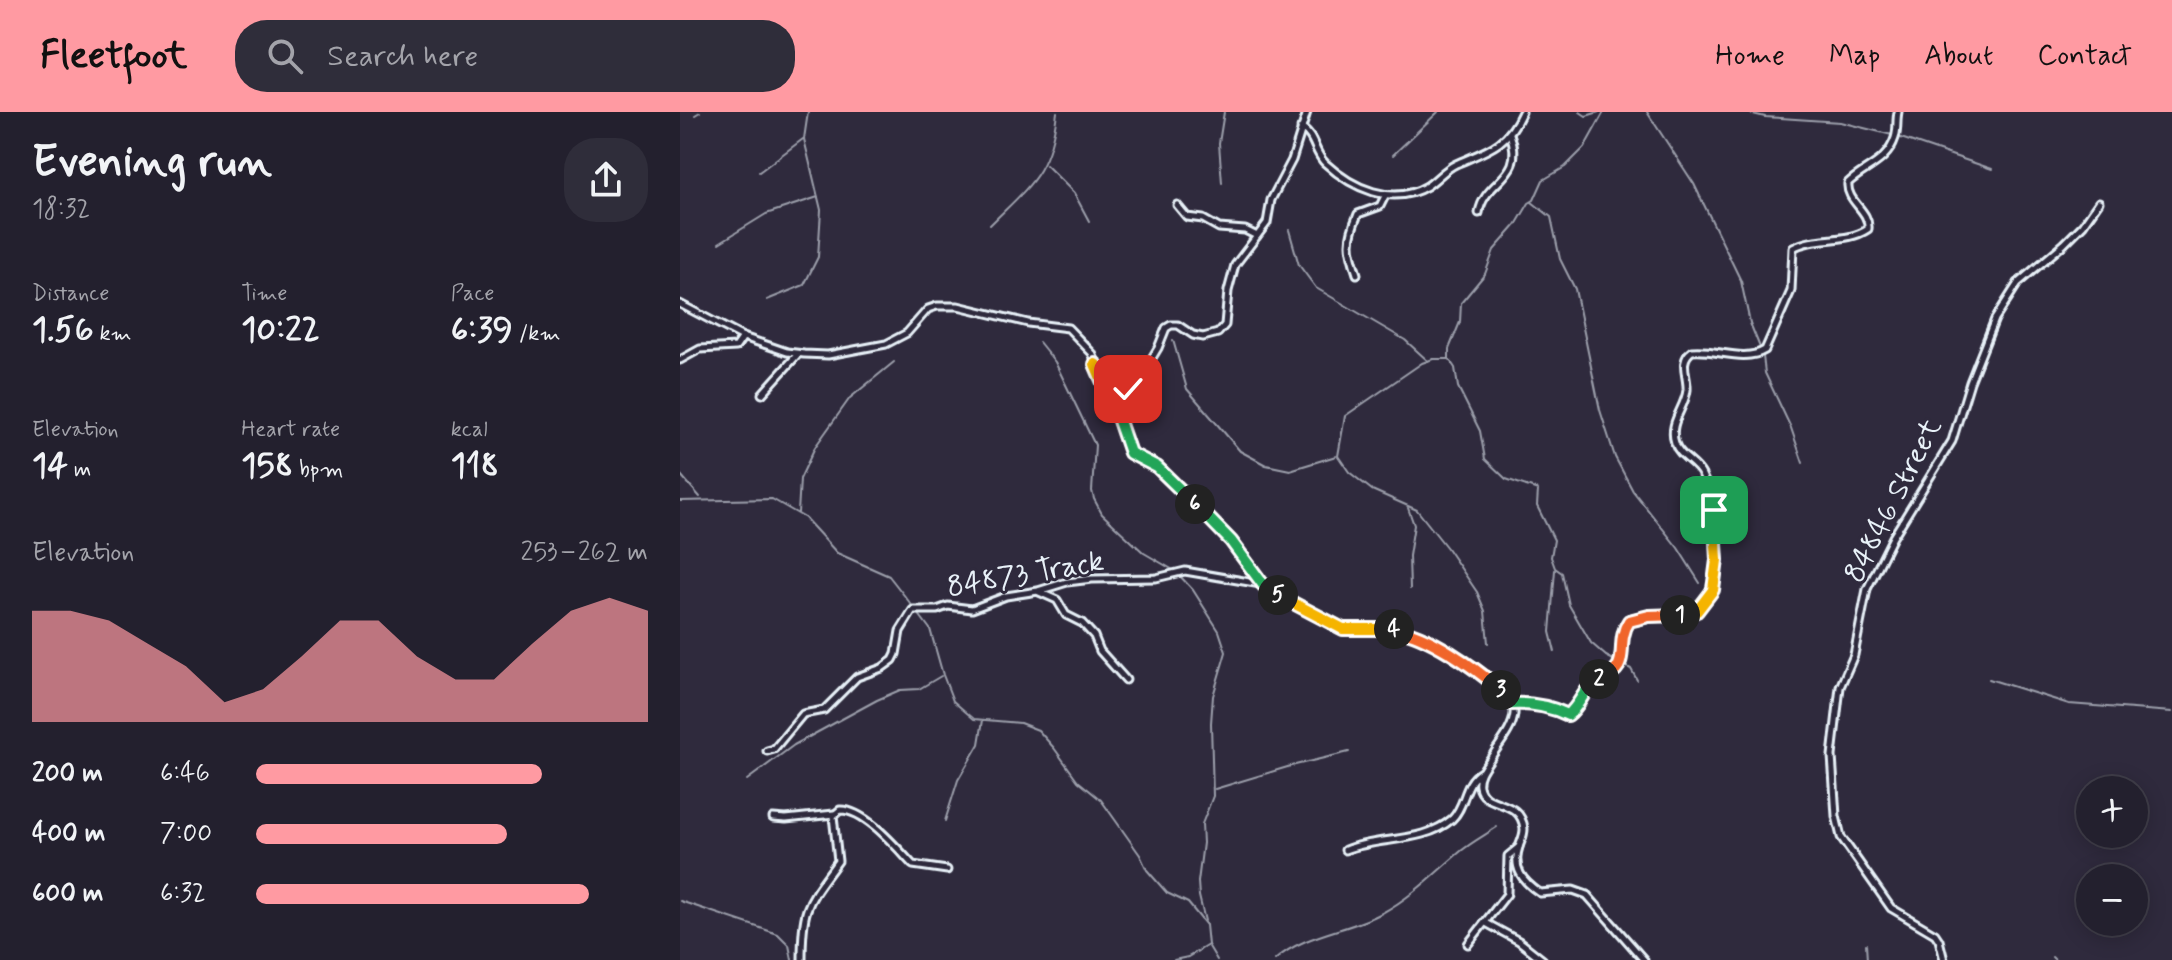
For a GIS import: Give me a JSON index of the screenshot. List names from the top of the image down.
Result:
{
  "streets": {
    "street": ["84846 Street", "84873 Track"]
  },
  "page": {
    "header": "Fleetfoot",
    "search": "Search here",
    "nav": [
      "Home",
      "Map",
      "About",
      "Contact"
    ],
    "heading": ["Evening run", "18:32"],
    "stats": [
      ["Distance", "1.56 km"],
      ["Time", "10:22"],
      ["Pace", "6:39 /km"],
      ["Elevation", "14 m"],
      ["Heart rate", "158 bpm"],
      ["kcal", "118"]
    ],
    "pins": [
      "6",
      "5",
      "1",
      "4",
      "2",
      "3"
    ],
    "chart": ["Elevation", "253–262 m"],
    "list": [
      {
        "name": "200 m",
        "note": "6:46"
      },
      {
        "name": "400 m",
        "note": "7:00"
      },
      {
        "name": "600 m",
        "note": "6:32"
      }
    ],
    "map_buttons": ["+", "−"]
  }
}
